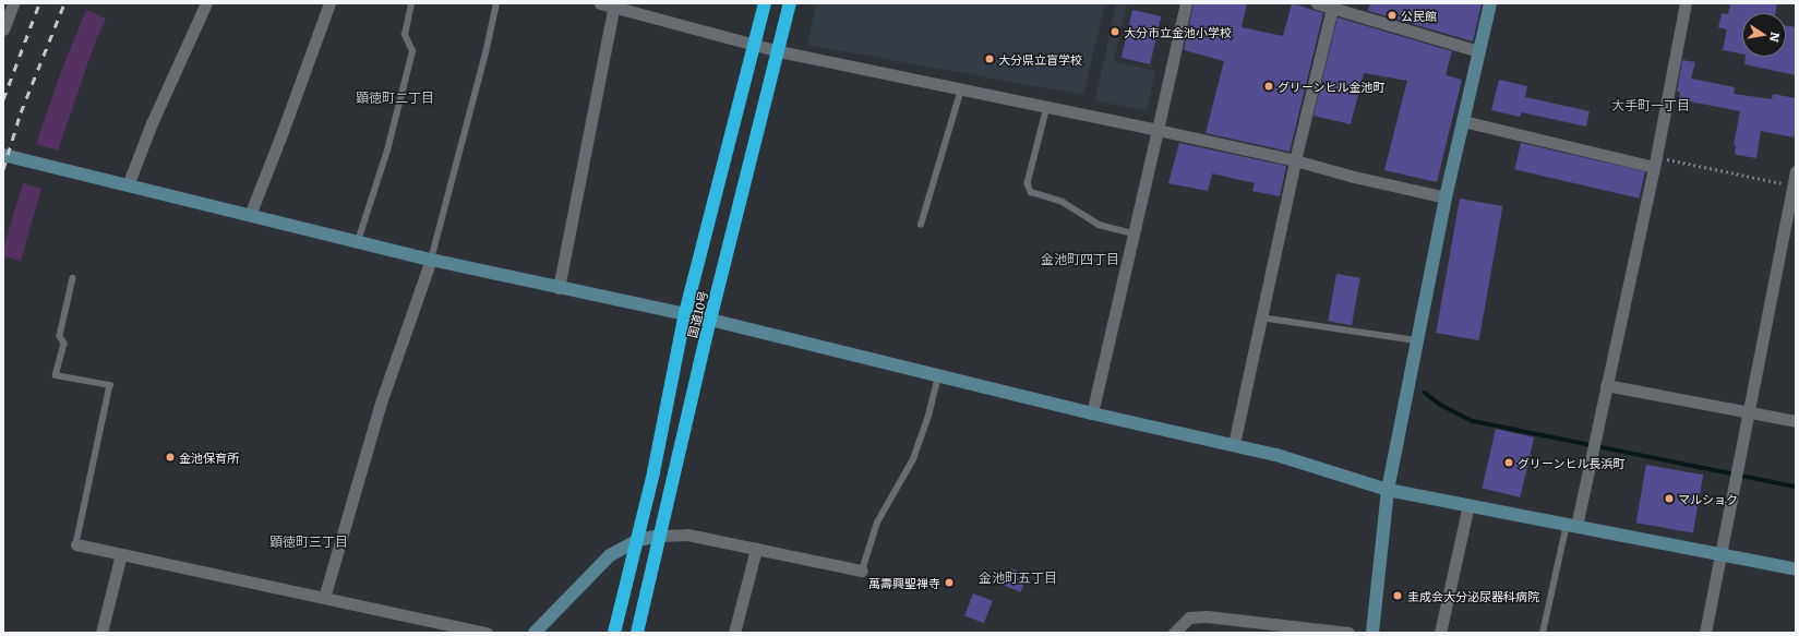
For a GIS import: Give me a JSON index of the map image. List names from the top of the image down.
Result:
{
  "streets": {
    "highway": ["国道10号"]
  },
  "districts": [
    "顕徳町二丁目",
    "大手町一丁目",
    "金池町四丁目",
    "顕徳町三丁目",
    "金池町五丁目"
  ],
  "places": [
    "公民館",
    "大分市立金池小学校",
    "大分県立盲学校",
    "グリーンヒル金池町",
    "金池保育所",
    "グリーンヒル長浜町",
    "マルショク",
    "萬壽興聖禅寺",
    "圭成会大分泌尿器科病院"
  ],
  "north": "right"
}
